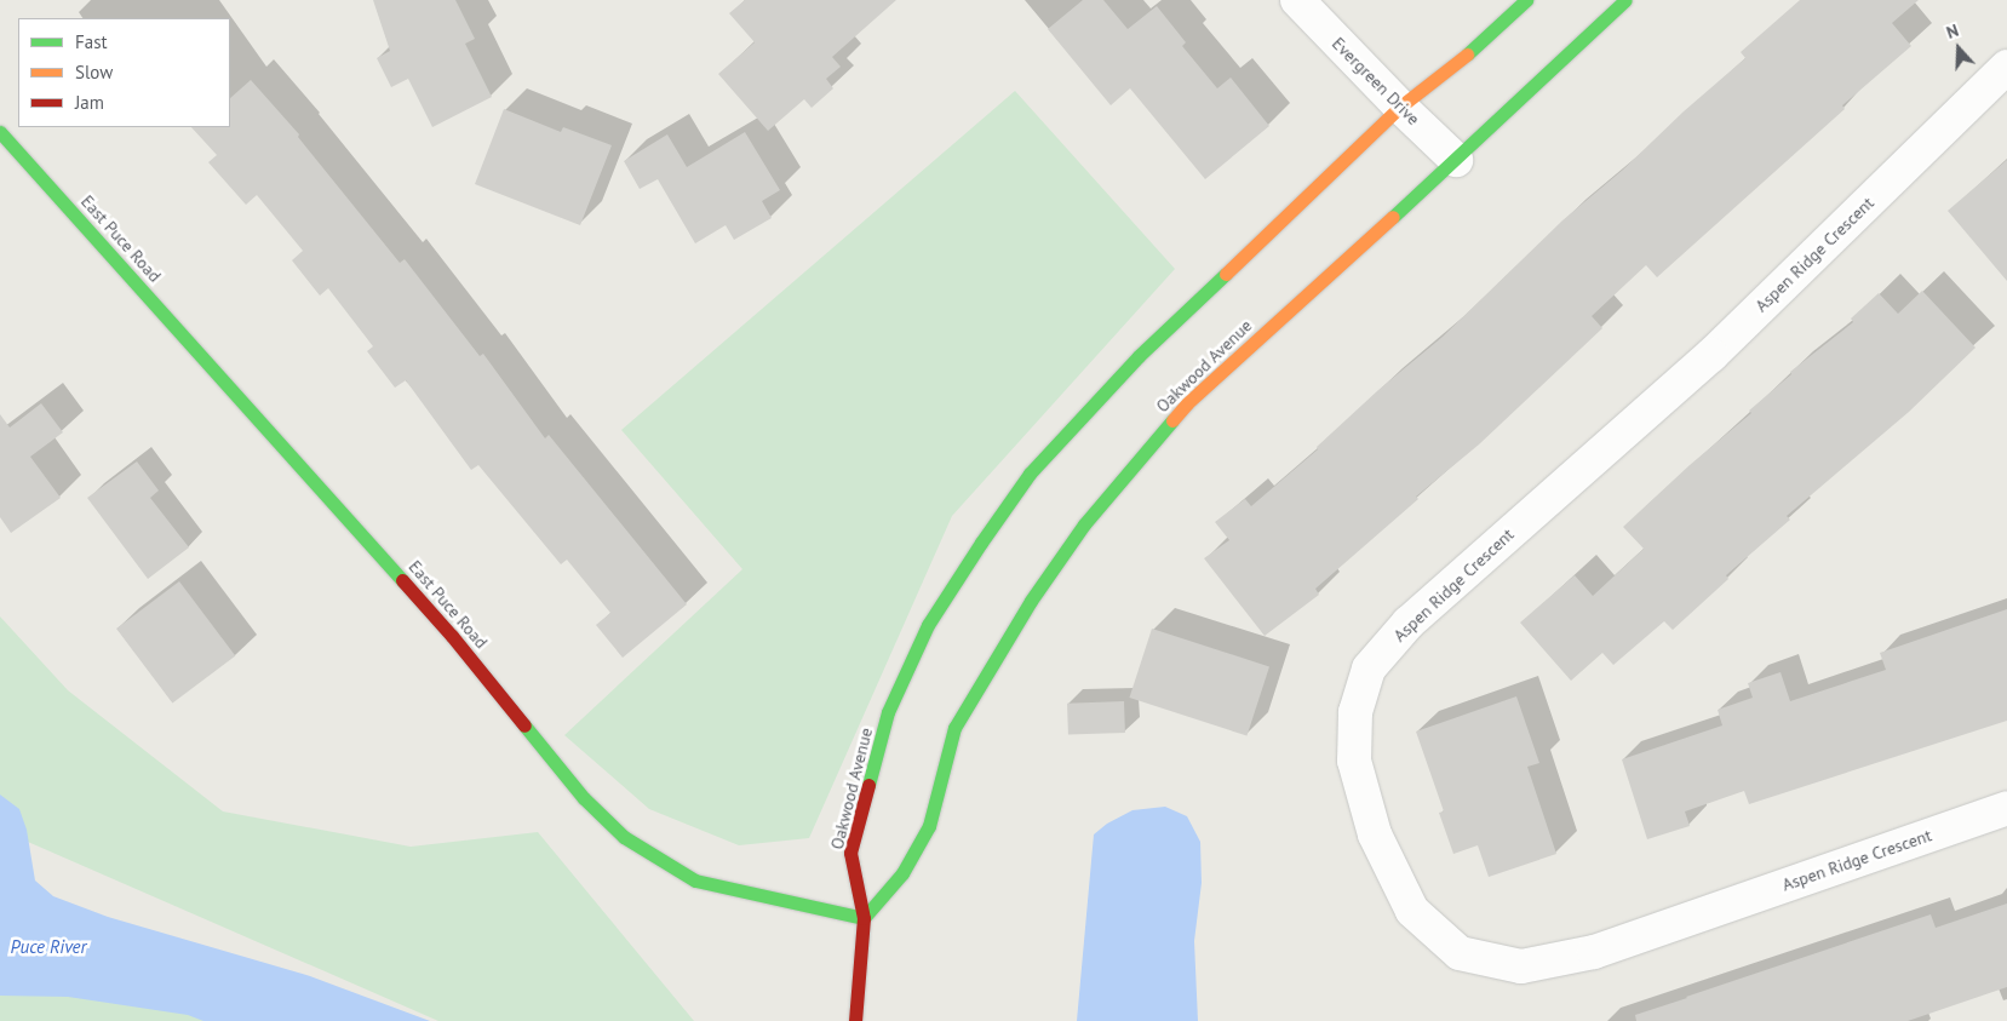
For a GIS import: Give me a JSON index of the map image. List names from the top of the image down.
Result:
{
  "streets": {
    "street": [
      "Evergreen Drive",
      "East Puce Road",
      "Aspen Ridge Crescent",
      "Oakwood Avenue"
    ]
  },
  "crossings": [
    ["Evergreen Drive", "Oakwood Avenue"],
    ["East Puce Road", "Oakwood Avenue"]
  ],
  "water": ["Puce River"],
  "legend": ["Fast", "Slow", "Jam"],
  "north": "top"
}
